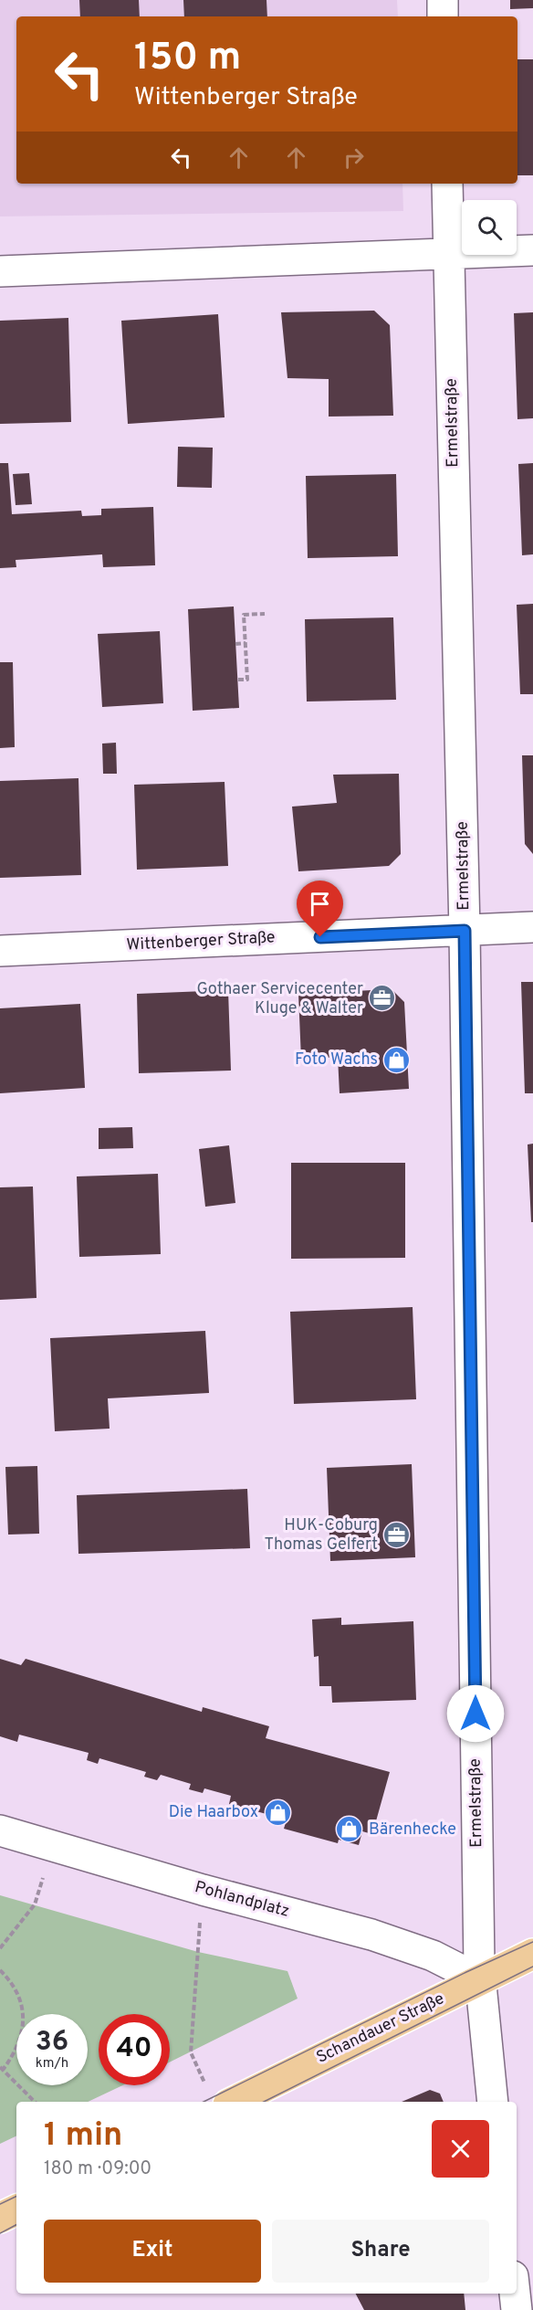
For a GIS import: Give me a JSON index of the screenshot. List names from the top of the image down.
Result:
{
  "streets": {
    "main road": ["Schandauer Straße"],
    "street": ["Ermelstraße", "Wittenberger Straße", "Pohlandplatz"]
  },
  "crossings": [
    ["Ermelstraße", "Wittenberger Straße"],
    ["Ermelstraße", "Pohlandplatz"],
    ["Ermelstraße", "Schandauer Straße"],
    ["Pohlandplatz", "Schandauer Straße"]
  ],
  "places": {
    "office": ["Gothaer Servicecenter Kluge & Walter", "HUK-Coburg Thomas Gelfert"],
    "shop": ["Foto Wachs", "Die Haarbox", "Bärenhecke"]
  },
  "page": {
    "turn": ["150 m", "Wittenberger Straße"],
    "speed": "36 km/h",
    "limit": "40",
    "heading": ["1 min", "180 m · 09:00"],
    "buttons": ["Exit", "Share"]
  }
}
